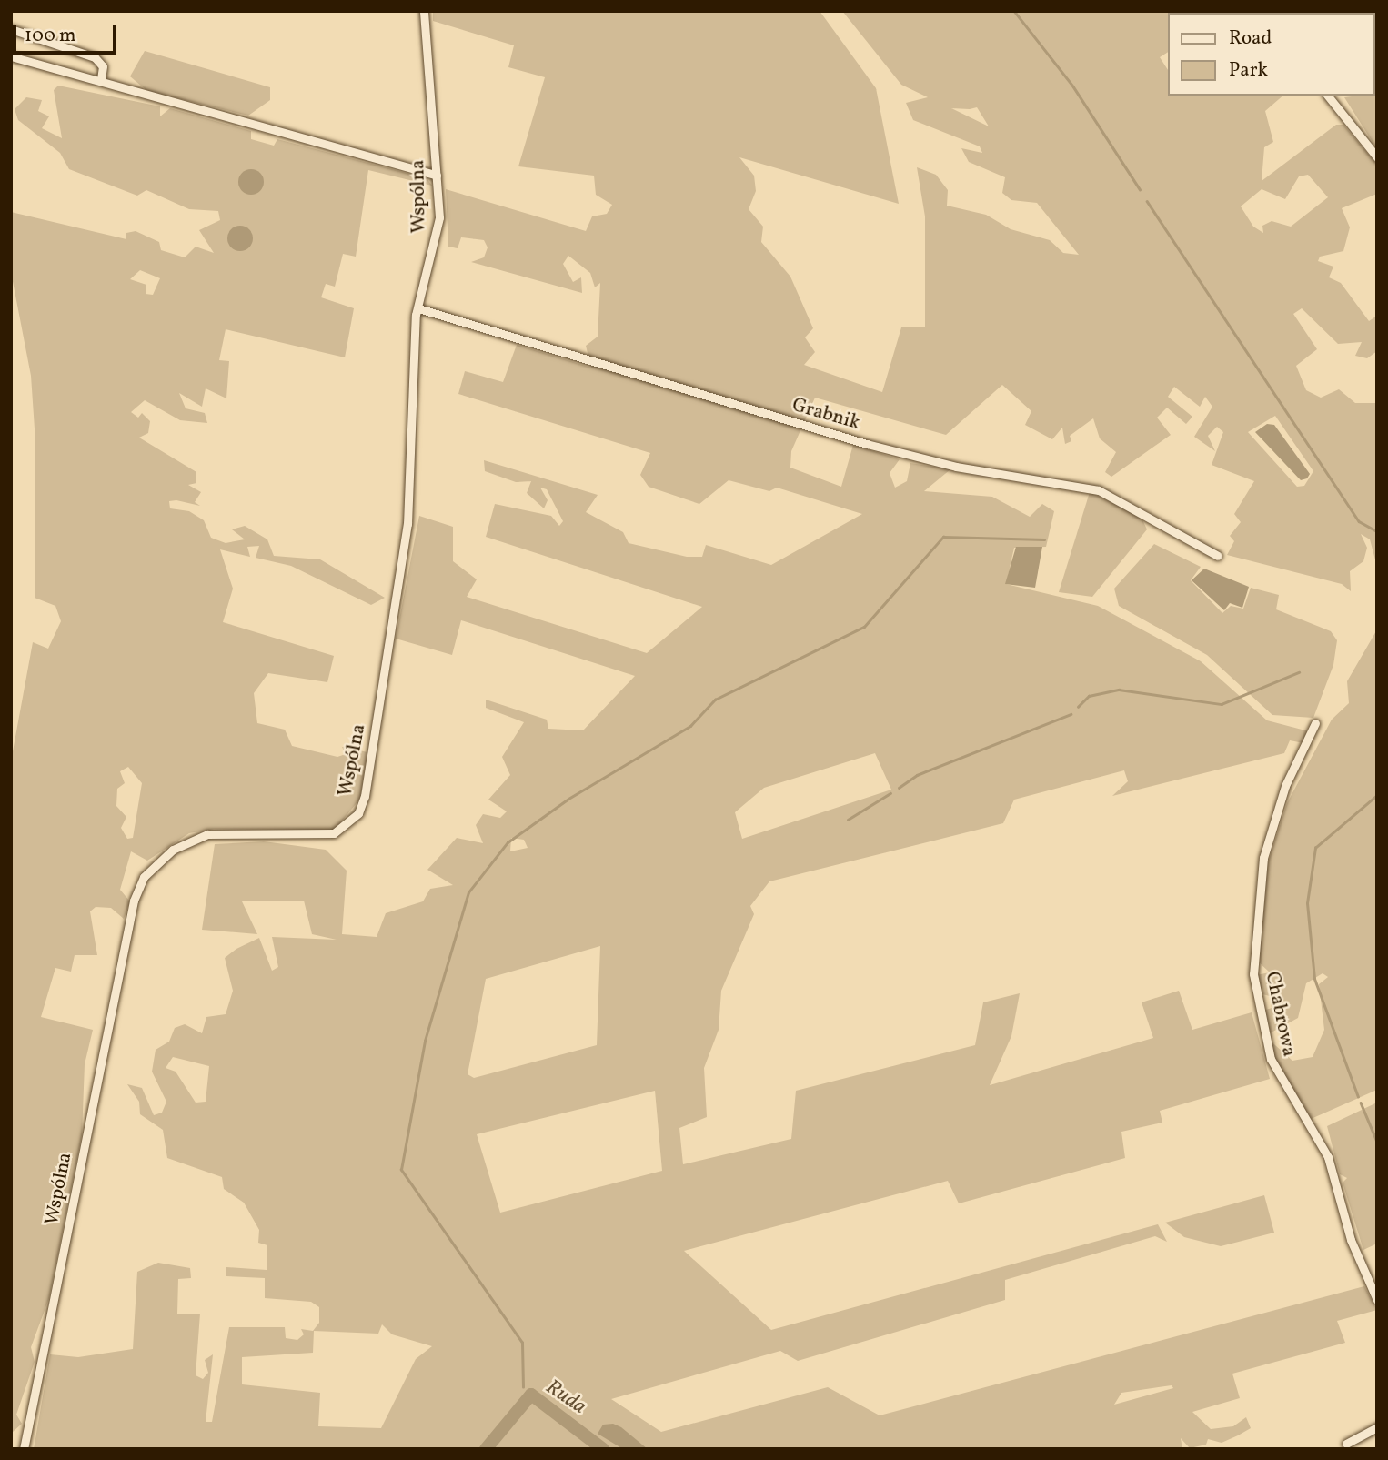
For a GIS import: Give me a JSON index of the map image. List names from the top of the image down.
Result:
{
  "streets": {
    "street": ["Wspólna", "Grabnik", "Chabrowa"]
  },
  "crossings": [
    ["Wspólna", "Grabnik"]
  ],
  "water": ["Ruda"],
  "legend": ["Road", "Park"],
  "scale_bar": "100 m"
}
